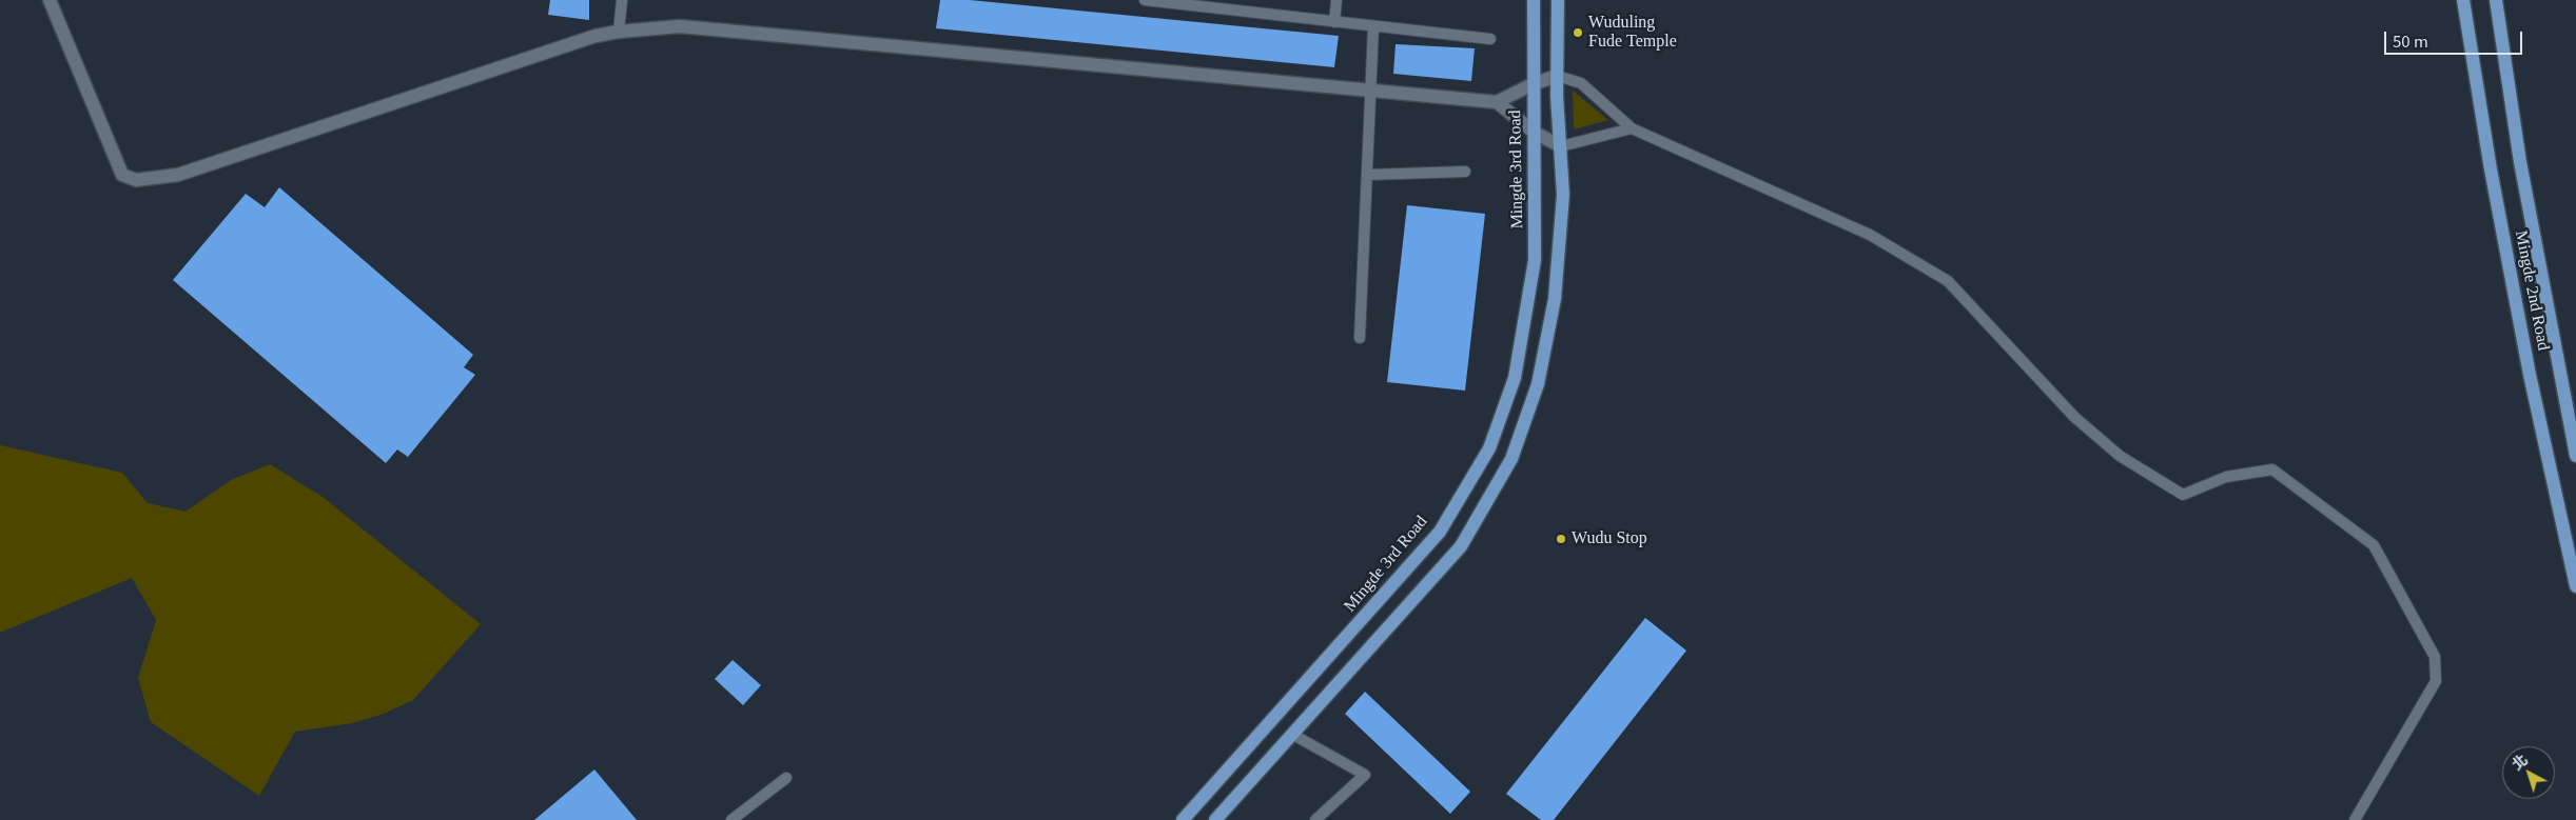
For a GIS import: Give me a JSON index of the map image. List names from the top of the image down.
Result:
{
  "streets": {
    "main road": ["Mingde 3rd Road", "Mingde 2nd Road"]
  },
  "places": ["Wuduling Fude Temple", "Wudu Stop"],
  "scale_bar": "50 m",
  "north": "top left"
}
